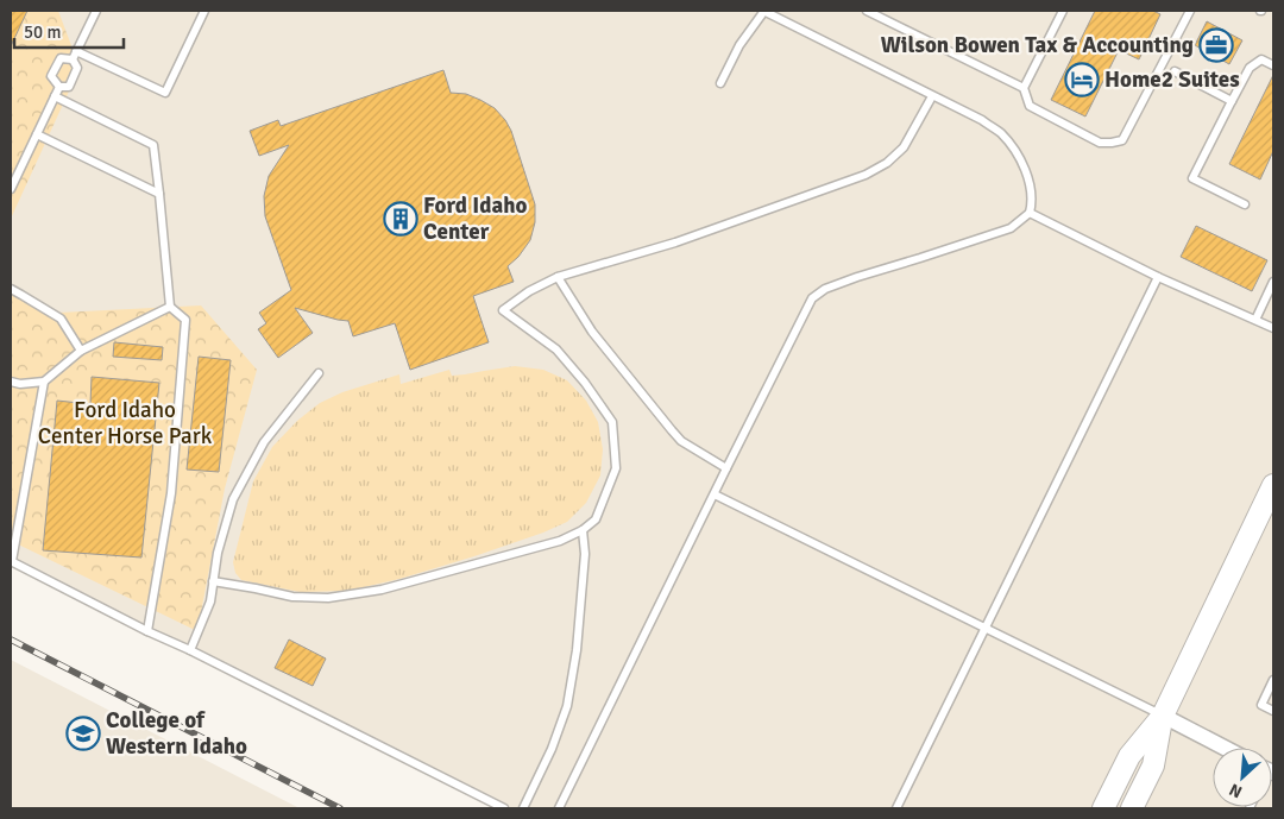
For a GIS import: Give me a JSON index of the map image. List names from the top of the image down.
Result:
{
  "parks": ["Ford Idaho Center Horse Park"],
  "places": {
    "office": ["Wilson Bowen Tax & Accounting"],
    "hotel": ["Home2 Suites"],
    "building": ["Ford Idaho Center"],
    "school or university": ["College of Western Idaho"]
  },
  "scale_bar": "50 m",
  "north": "bottom left"
}
